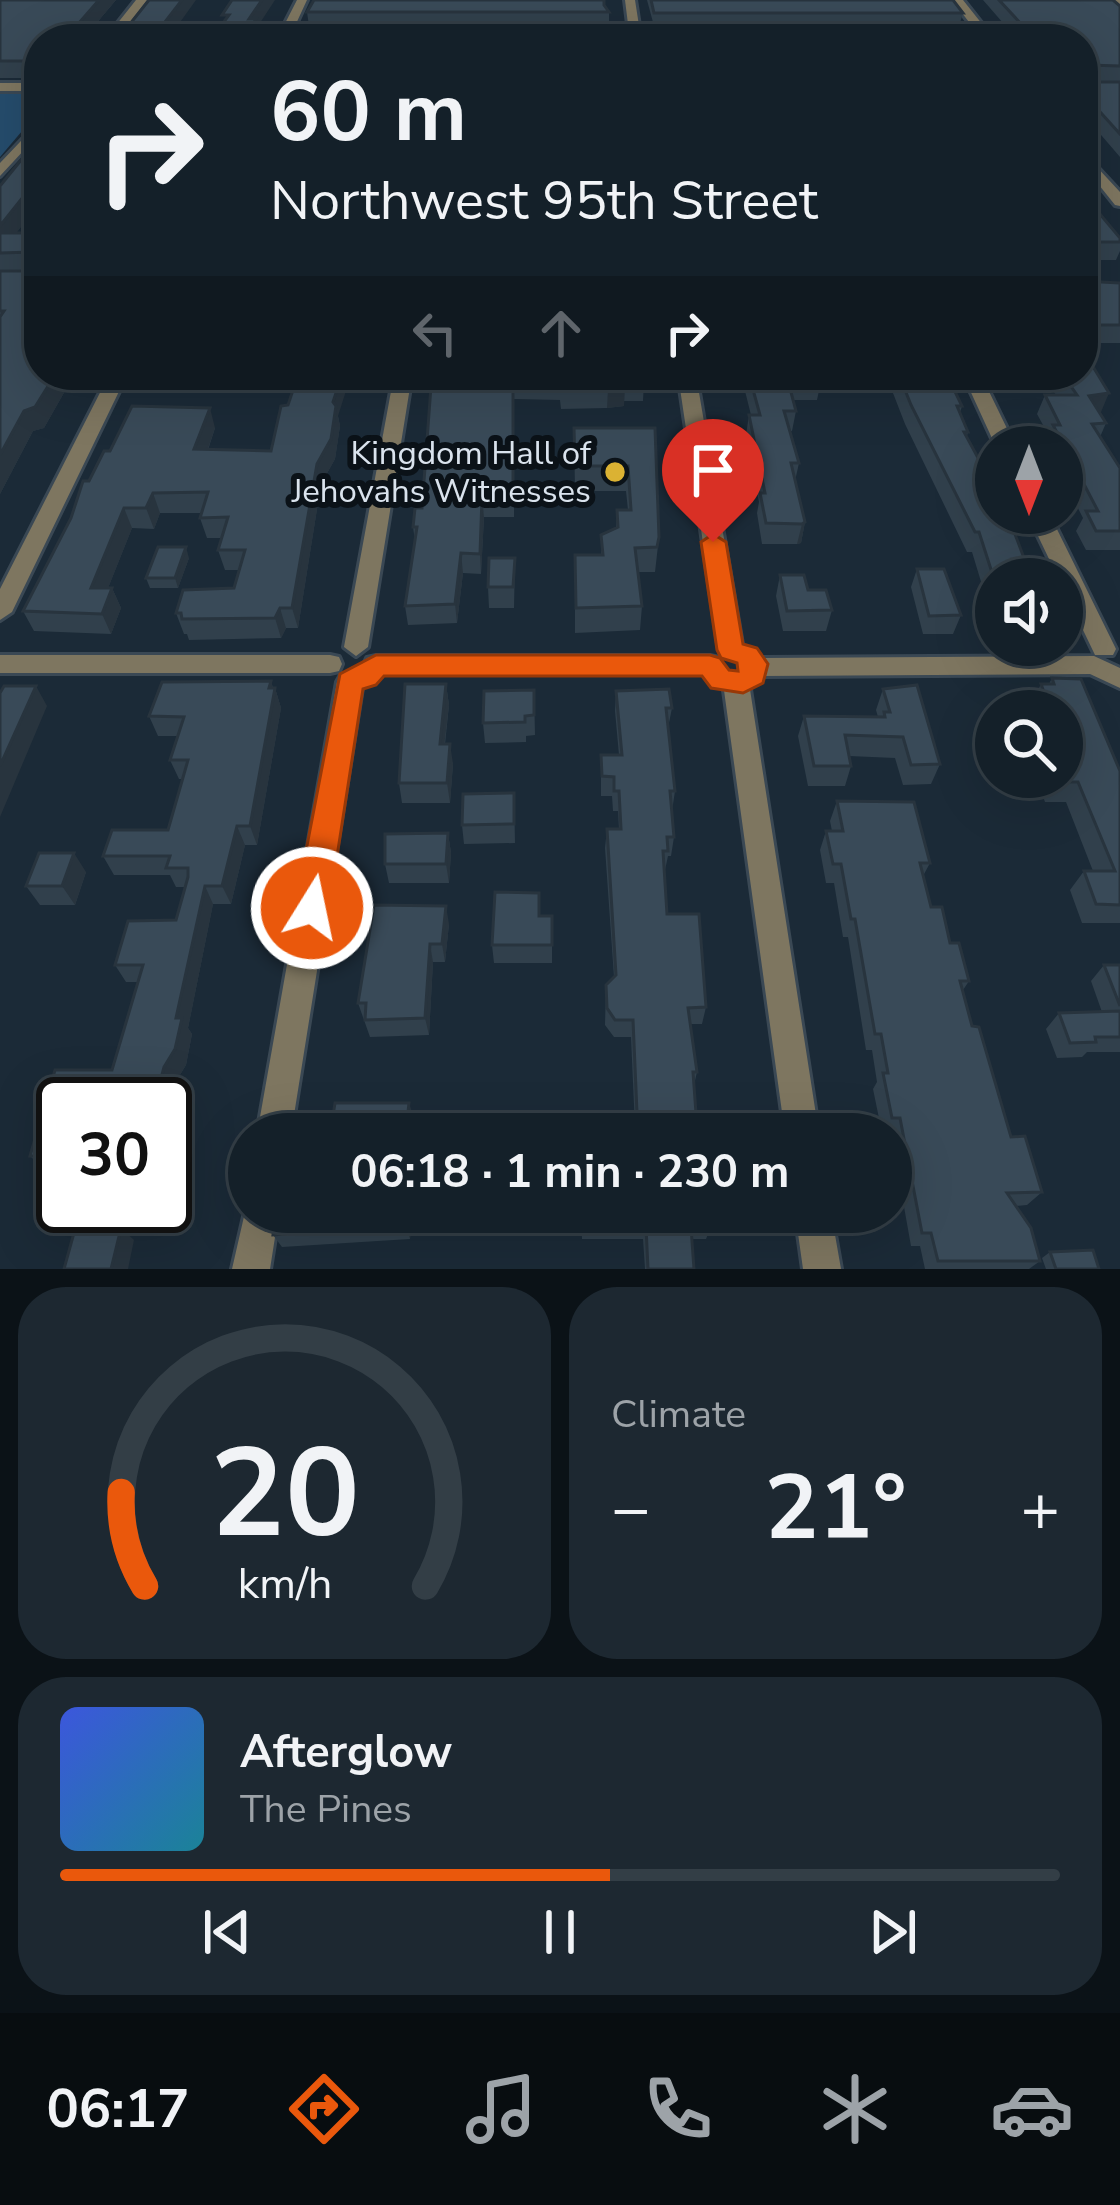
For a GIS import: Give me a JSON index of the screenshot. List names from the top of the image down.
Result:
{
  "places": ["Kingdom Hall of Jehovahs Witnesses"],
  "north": "bottom",
  "page": {
    "turn": ["60 m", "Northwest 95th Street"],
    "limit": "30",
    "trip": "06:18 · 1 min · 230 m",
    "tile": "Climate",
    "heat": ["−", "21°", "+"],
    "song": ["Afterglow", "The Pines"],
    "tabs": "06:17",
    "gauge": ["20", "km/h"]
  }
}
